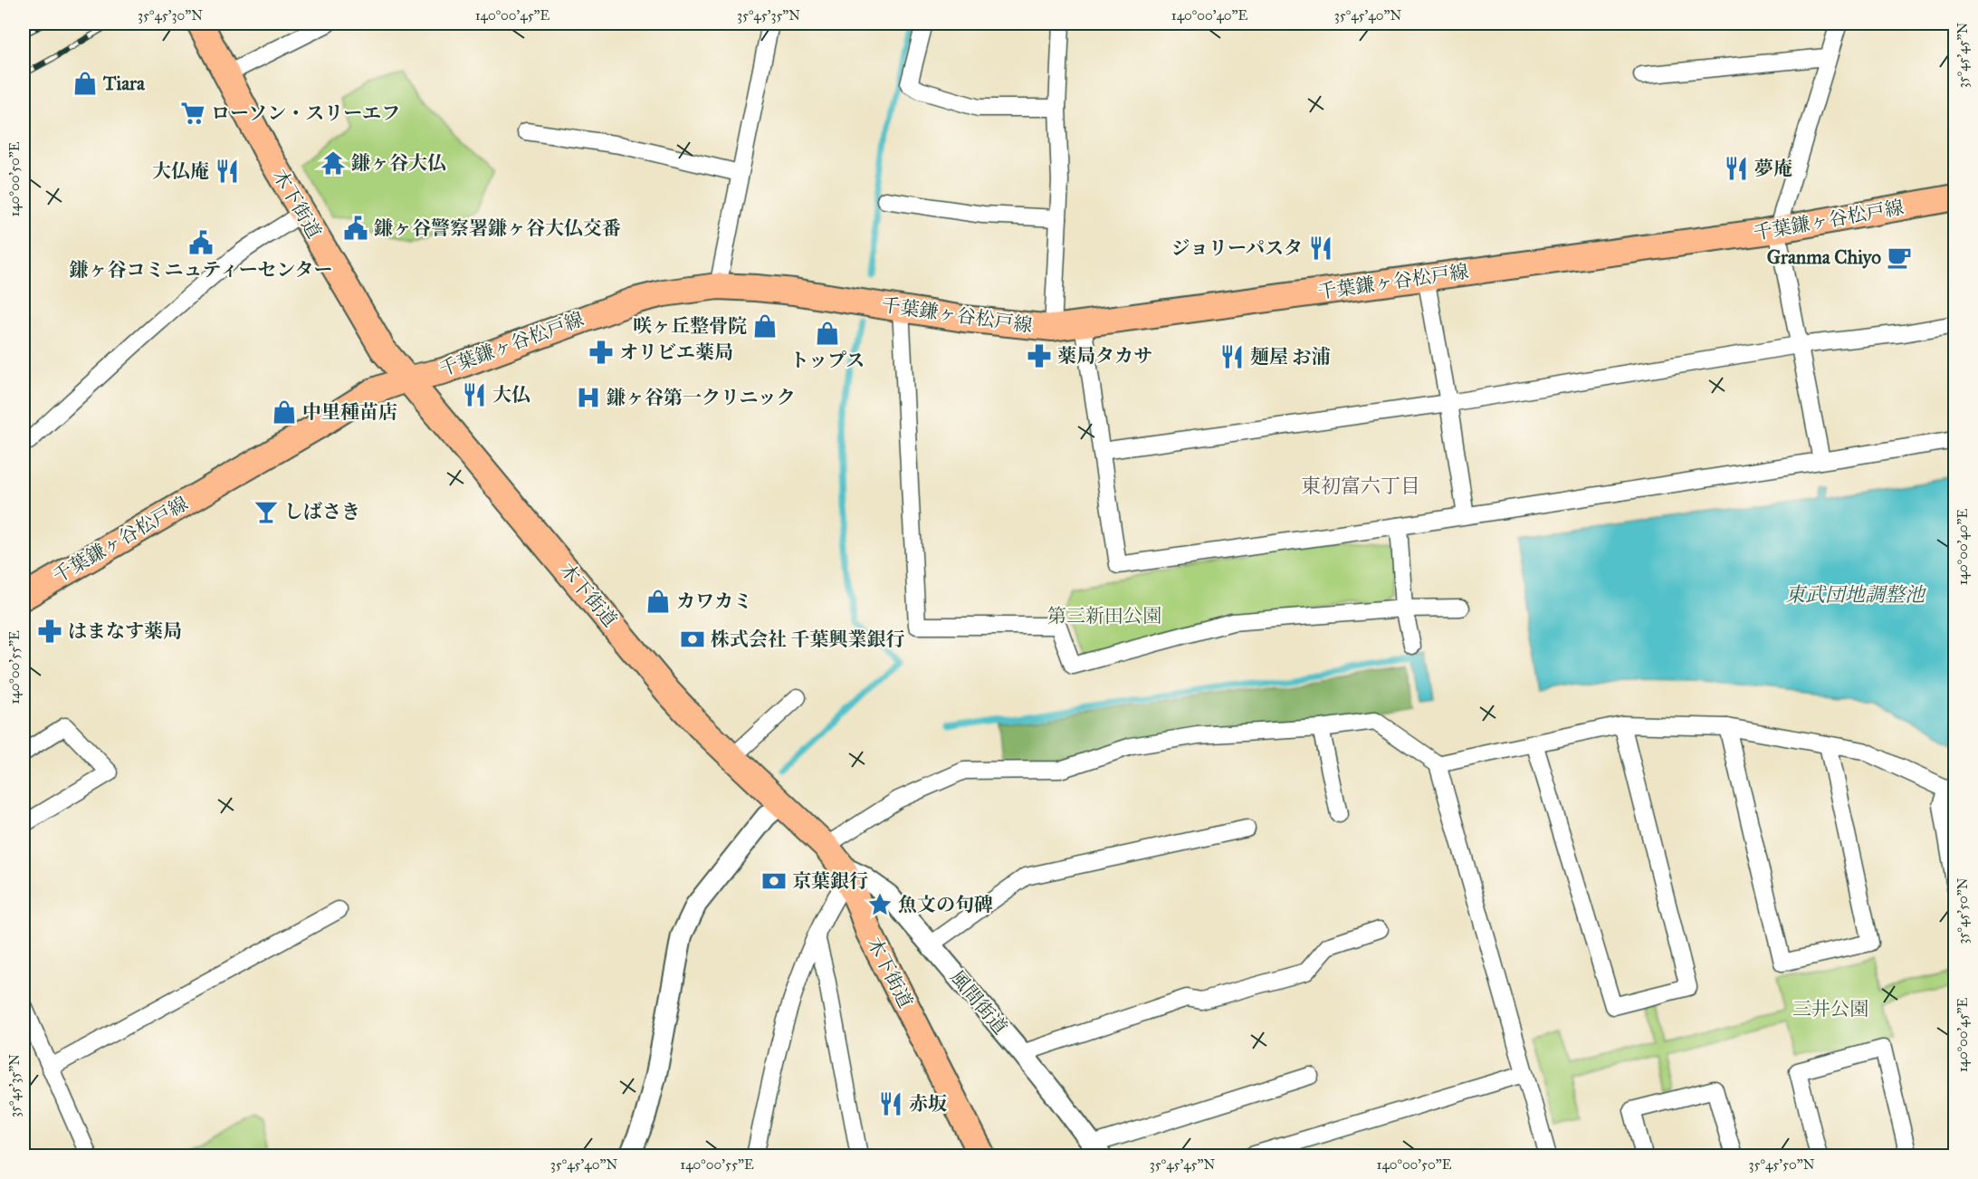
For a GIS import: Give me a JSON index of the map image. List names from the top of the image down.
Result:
{
  "streets": {
    "main road": ["木下街道", "千葉鎌ヶ谷松戸線"],
    "street": ["風間街道"]
  },
  "crossings": [
    ["木下街道", "千葉鎌ヶ谷松戸線"],
    ["木下街道", "風間街道"]
  ],
  "districts": ["東初富六丁目"],
  "water": ["東武団地調整池"],
  "parks": ["第三新田公園", "三井公園"],
  "places": {
    "shop": [
      "Tiara",
      "咲ヶ丘整骨院",
      "トップス",
      "中里種苗店",
      "カワカミ"
    ],
    "supermarket": ["ローソン・スリーエフ"],
    "temple": ["鎌ヶ谷大仏"],
    "restaurant": [
      "夢庵",
      "大仏庵",
      "ジョリーパスタ",
      "麺屋 お浦",
      "大仏",
      "赤坂"
    ],
    "public building": ["鎌ヶ谷警察署鎌ヶ谷大仏交番", "鎌ヶ谷コミニュティーセンター"],
    "cafe": ["Granma Chiyo"],
    "pharmacy": ["オリビエ薬局", "薬局タカサ", "はまなす薬局"],
    "hospital": ["鎌ヶ谷第一クリニック"],
    "bar": ["しばさき"],
    "bank": ["株式会社 千葉興業銀行", "京葉銀行"],
    "place": ["魚文の句碑"]
  },
  "coordinates": [
    "35°45'30\"N",
    "140°00'45\"E",
    "35°45'35\"N",
    "140°00'40\"E",
    "35°45'40\"N",
    "35°45'45\"N",
    "140°00'50\"E",
    "140°00'55\"E",
    "35°45'50\"N"
  ]
}
